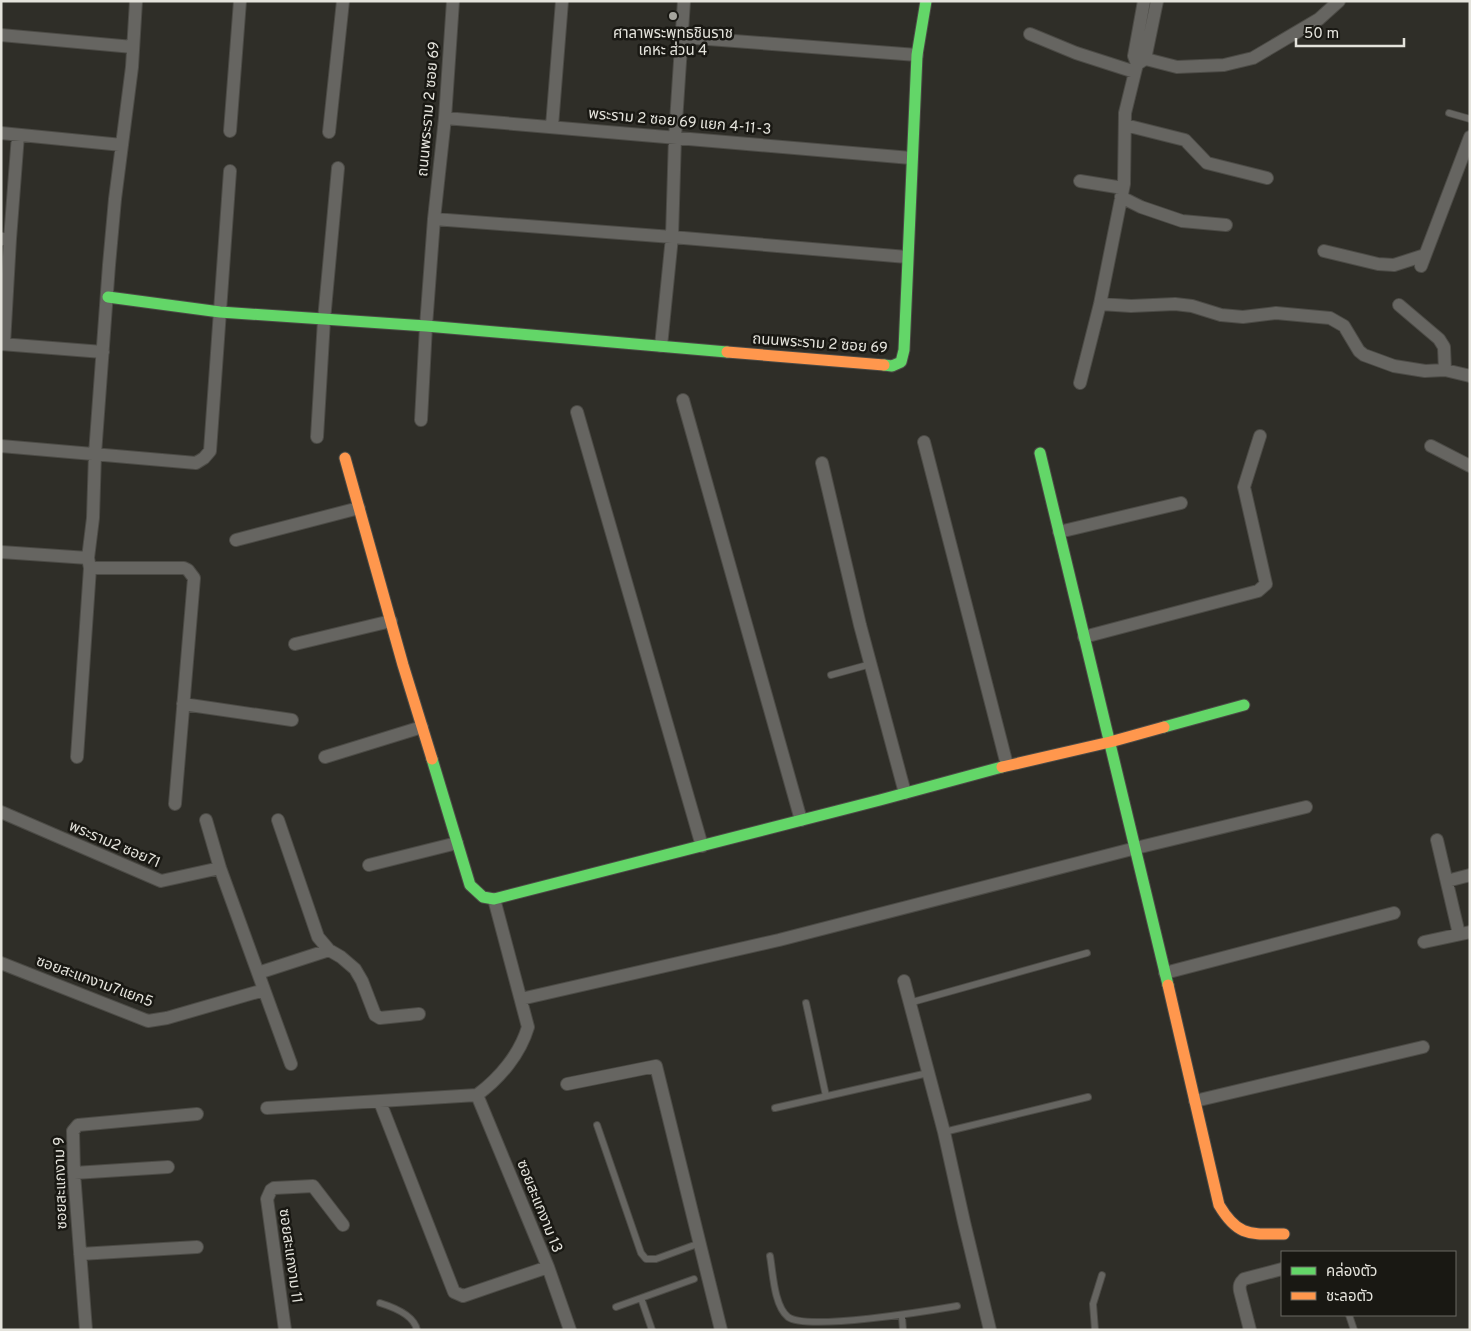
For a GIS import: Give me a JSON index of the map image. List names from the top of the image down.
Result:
{
  "streets": {
    "street": [
      "ถนนพระราม 2 ซอย 69",
      "พระราม 2 ซอย 69 แยก 4-11-3",
      "พระราม2 ซอย71",
      "ซอยสะแกงาม7แยก5",
      "ซอยสะแกงาม 9",
      "ซอยสะแกงาม 13",
      "ซอยสะแกงาม 11"
    ]
  },
  "crossings": [
    ["ถนนพระราม 2 ซอย 69", "พระราม 2 ซอย 69 แยก 4-11-3"]
  ],
  "places": ["ศาลาพระพุทธชินราช เคหะ ส่วน 4"],
  "legend": ["คล่องตัว", "ชะลอตัว"],
  "scale_bar": "50 m"
}
